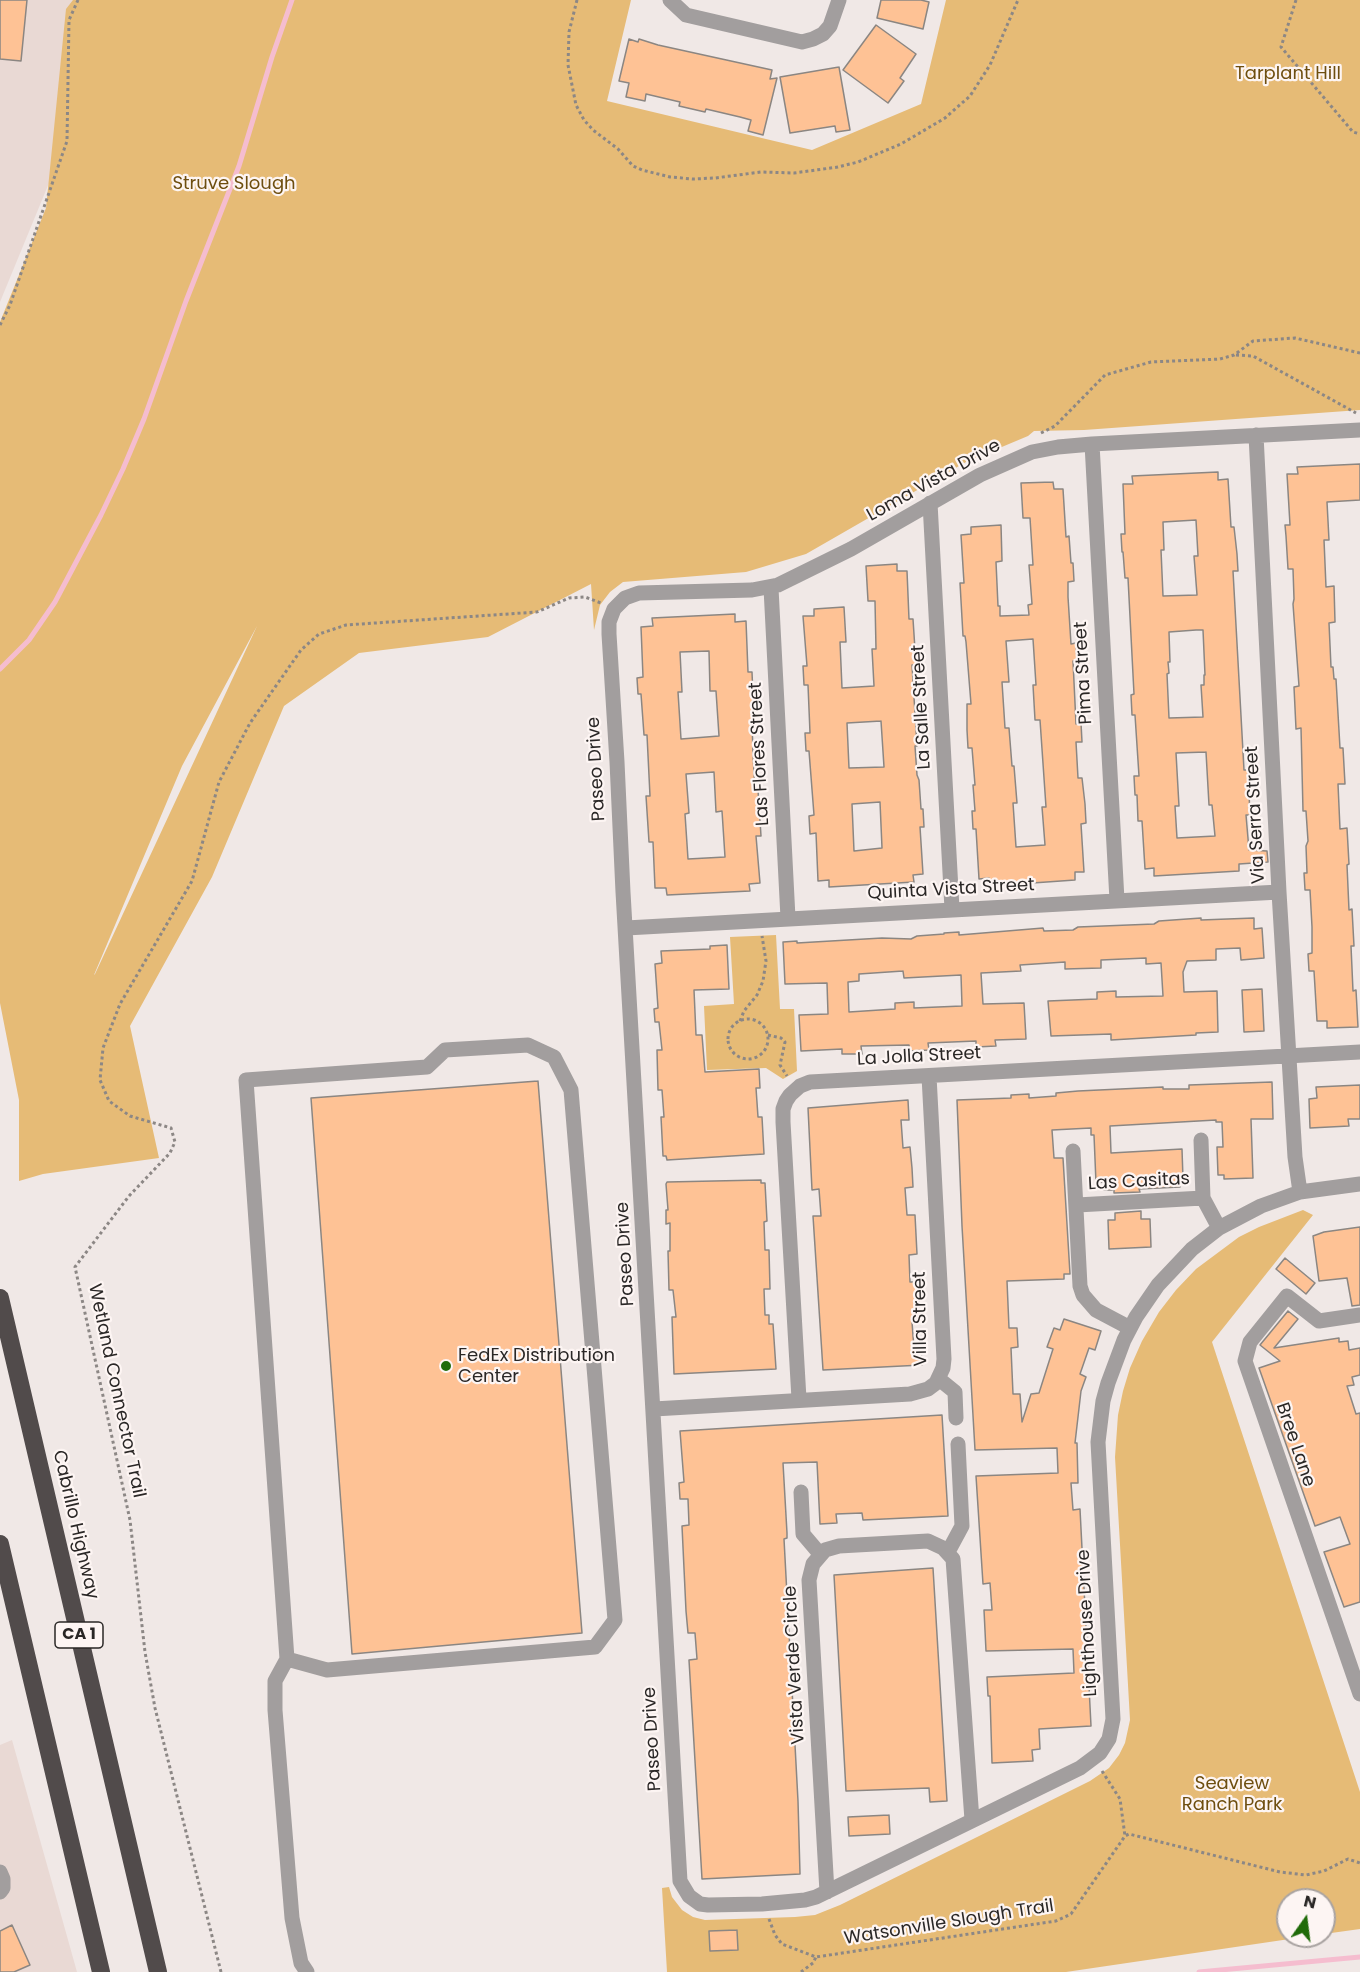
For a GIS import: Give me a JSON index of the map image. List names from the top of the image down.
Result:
{
  "streets": {
    "highway": ["Cabrillo Highway", "CA 1"],
    "street": [
      "Loma Vista Drive",
      "Pima Street",
      "La Salle Street",
      "Las Flores Street",
      "Paseo Drive",
      "Via Serra Street",
      "Quinta Vista Street",
      "La Jolla Street",
      "Las Casitas",
      "Villa Street",
      "Bree Lane",
      "Lighthouse Drive",
      "Vista Verde Circle"
    ],
    "path": ["Wetland Connector Trail", "Watsonville Slough Trail"]
  },
  "crossings": [
    ["Loma Vista Drive", "Pima Street"],
    ["Loma Vista Drive", "La Salle Street"],
    ["Loma Vista Drive", "Las Flores Street"],
    ["Loma Vista Drive", "Paseo Drive"],
    ["Loma Vista Drive", "Via Serra Street"],
    ["Loma Vista Drive", "Wetland Connector Trail"],
    ["Pima Street", "Quinta Vista Street"],
    ["La Salle Street", "Quinta Vista Street"],
    ["Las Flores Street", "Quinta Vista Street"],
    ["Paseo Drive", "Quinta Vista Street"],
    ["Paseo Drive", "Villa Street"],
    ["Paseo Drive", "Wetland Connector Trail"],
    ["Paseo Drive", "Lighthouse Drive"],
    ["Via Serra Street", "Quinta Vista Street"],
    ["Via Serra Street", "La Jolla Street"],
    ["Via Serra Street", "Lighthouse Drive"],
    ["La Jolla Street", "Villa Street"],
    ["Lighthouse Drive", "Vista Verde Circle"]
  ],
  "parks": ["Tarplant Hill", "Struve Slough", "Seaview Ranch Park"],
  "places": ["FedEx Distribution Center"],
  "north": "top"
}
